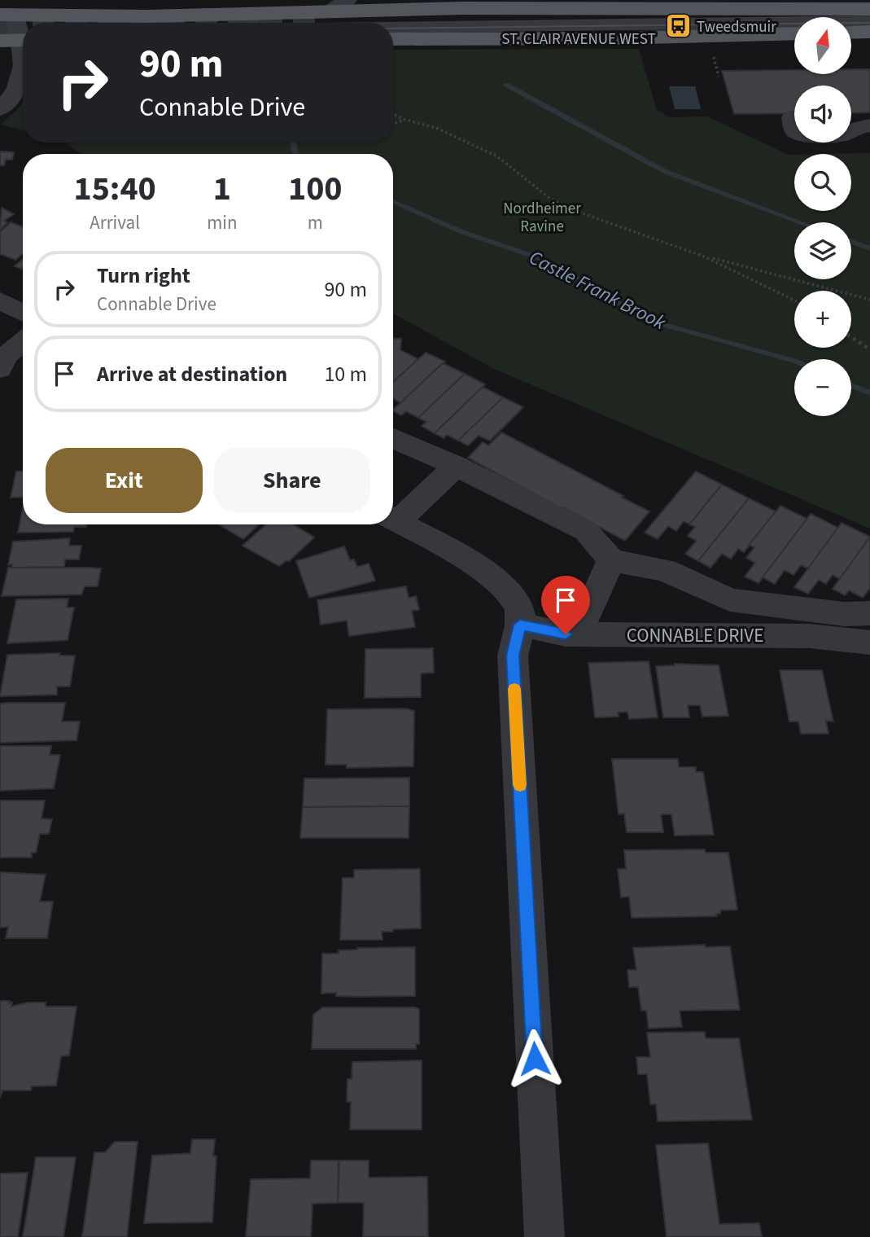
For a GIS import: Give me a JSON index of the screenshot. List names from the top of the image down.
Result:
{
  "streets": {
    "main road": ["ST. CLAIR AVENUE WEST"],
    "street": ["CONNABLE DRIVE"]
  },
  "water": ["Castle Frank Brook"],
  "parks": ["Nordheimer Ravine"],
  "places": {
    "bus stop": ["Tweedsmuir"]
  },
  "north": "top",
  "page": {
    "map_buttons": ["+", "−"],
    "turn": ["90 m", "Connable Drive"],
    "eta": [
      "15:40",
      "Arrival",
      "1",
      "min",
      "100",
      "m"
    ],
    "list": [
      {
        "name": "Turn right",
        "note": "Connable Drive",
        "value": "90 m"
      },
      {
        "name": "Arrive at destination",
        "value": "10 m"
      }
    ],
    "buttons": ["Exit", "Share"]
  }
}
